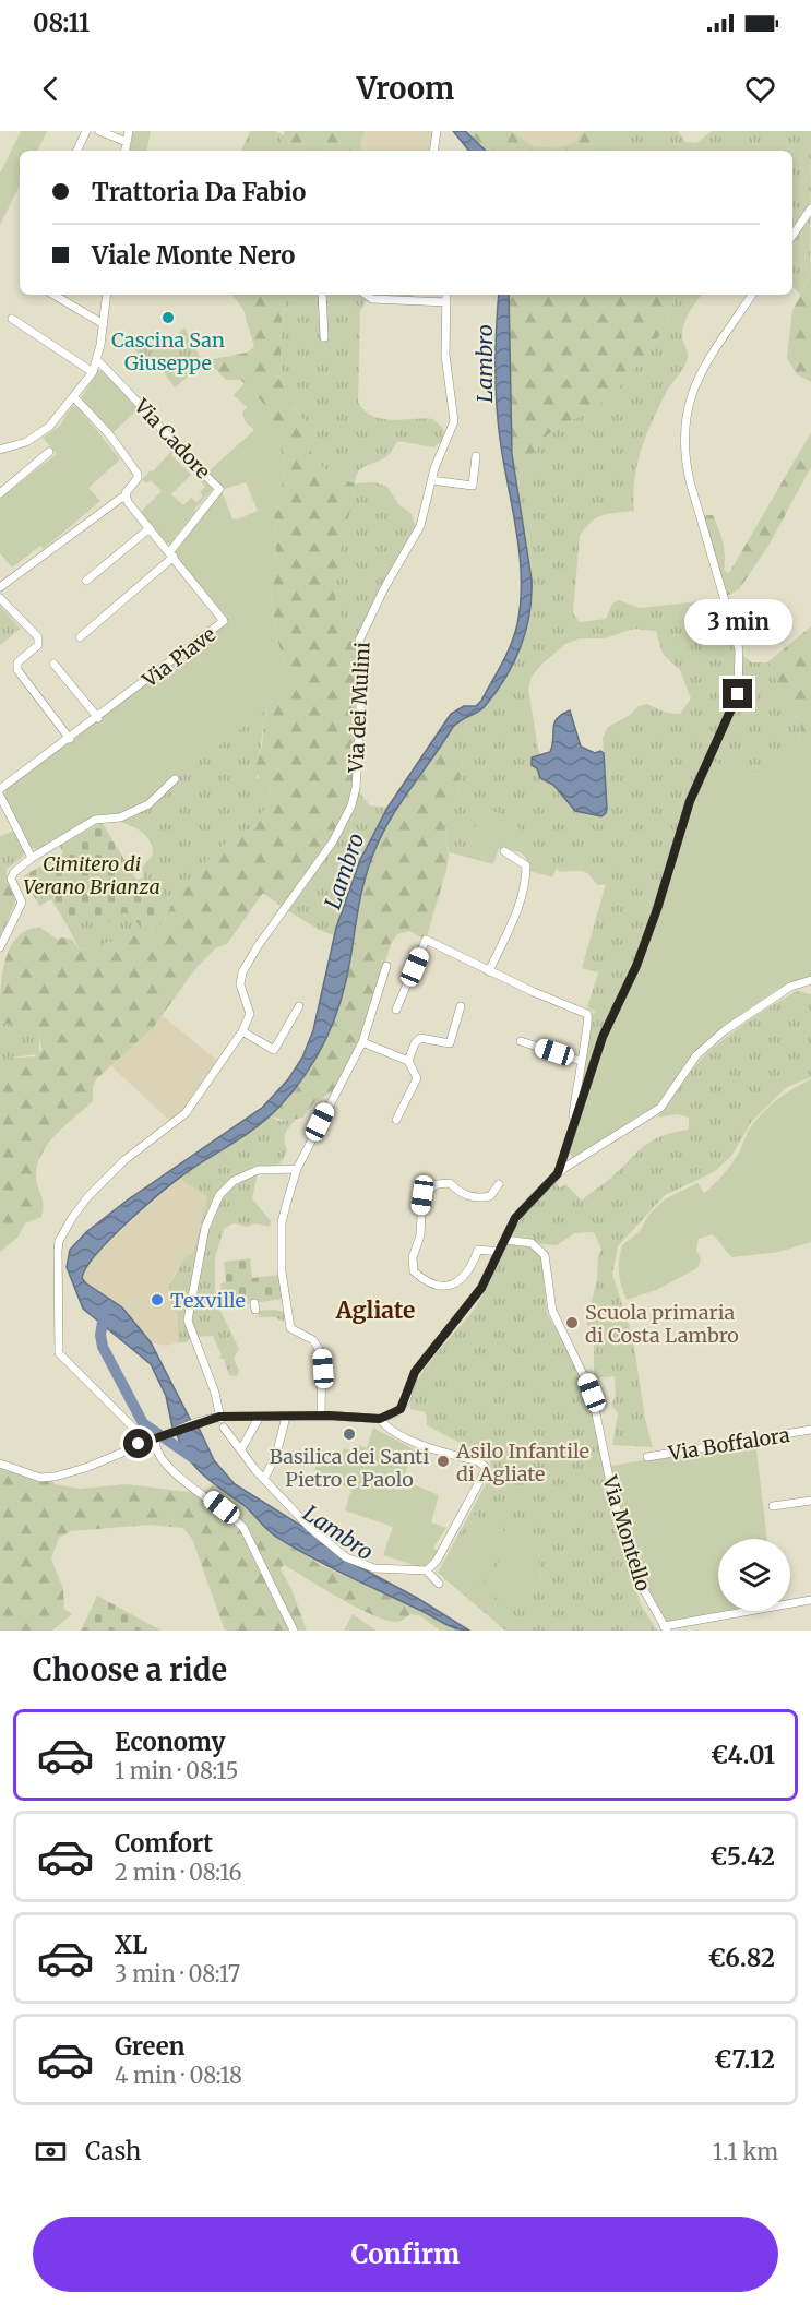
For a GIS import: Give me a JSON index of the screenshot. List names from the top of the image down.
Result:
{
  "streets": {
    "street": [
      "Via Cadore",
      "Via Piave",
      "Via dei Mulini",
      "Via Boffalora",
      "Via Montello"
    ]
  },
  "crossings": [
    ["Via Cadore", "Via Piave"]
  ],
  "districts": ["Agliate"],
  "water": ["Lambro"],
  "parks": ["Cimitero di Verano Brianza"],
  "places": [
    "Cascina San Giuseppe",
    "Texville",
    "Scuola primaria di Costa Lambro",
    "Basilica dei Santi Pietro e Paolo",
    "Asilo Infantile di Agliate"
  ],
  "page": {
    "status": "08:11",
    "header": "Vroom",
    "banner": ["Trattoria Da Fabio", "Viale Monte Nero"],
    "bubble": "3 min",
    "heading": "Choose a ride",
    "list": [
      {
        "name": "Economy",
        "note": "1 min · 08:15",
        "value": "€4.01"
      },
      {
        "name": "Comfort",
        "note": "2 min · 08:16",
        "value": "€5.42"
      },
      {
        "name": "XL",
        "note": "3 min · 08:17",
        "value": "€6.82"
      },
      {
        "name": "Green",
        "note": "4 min · 08:18",
        "value": "€7.12"
      }
    ],
    "pay": ["Cash", "1.1 km"],
    "buttons": "Confirm"
  }
}
